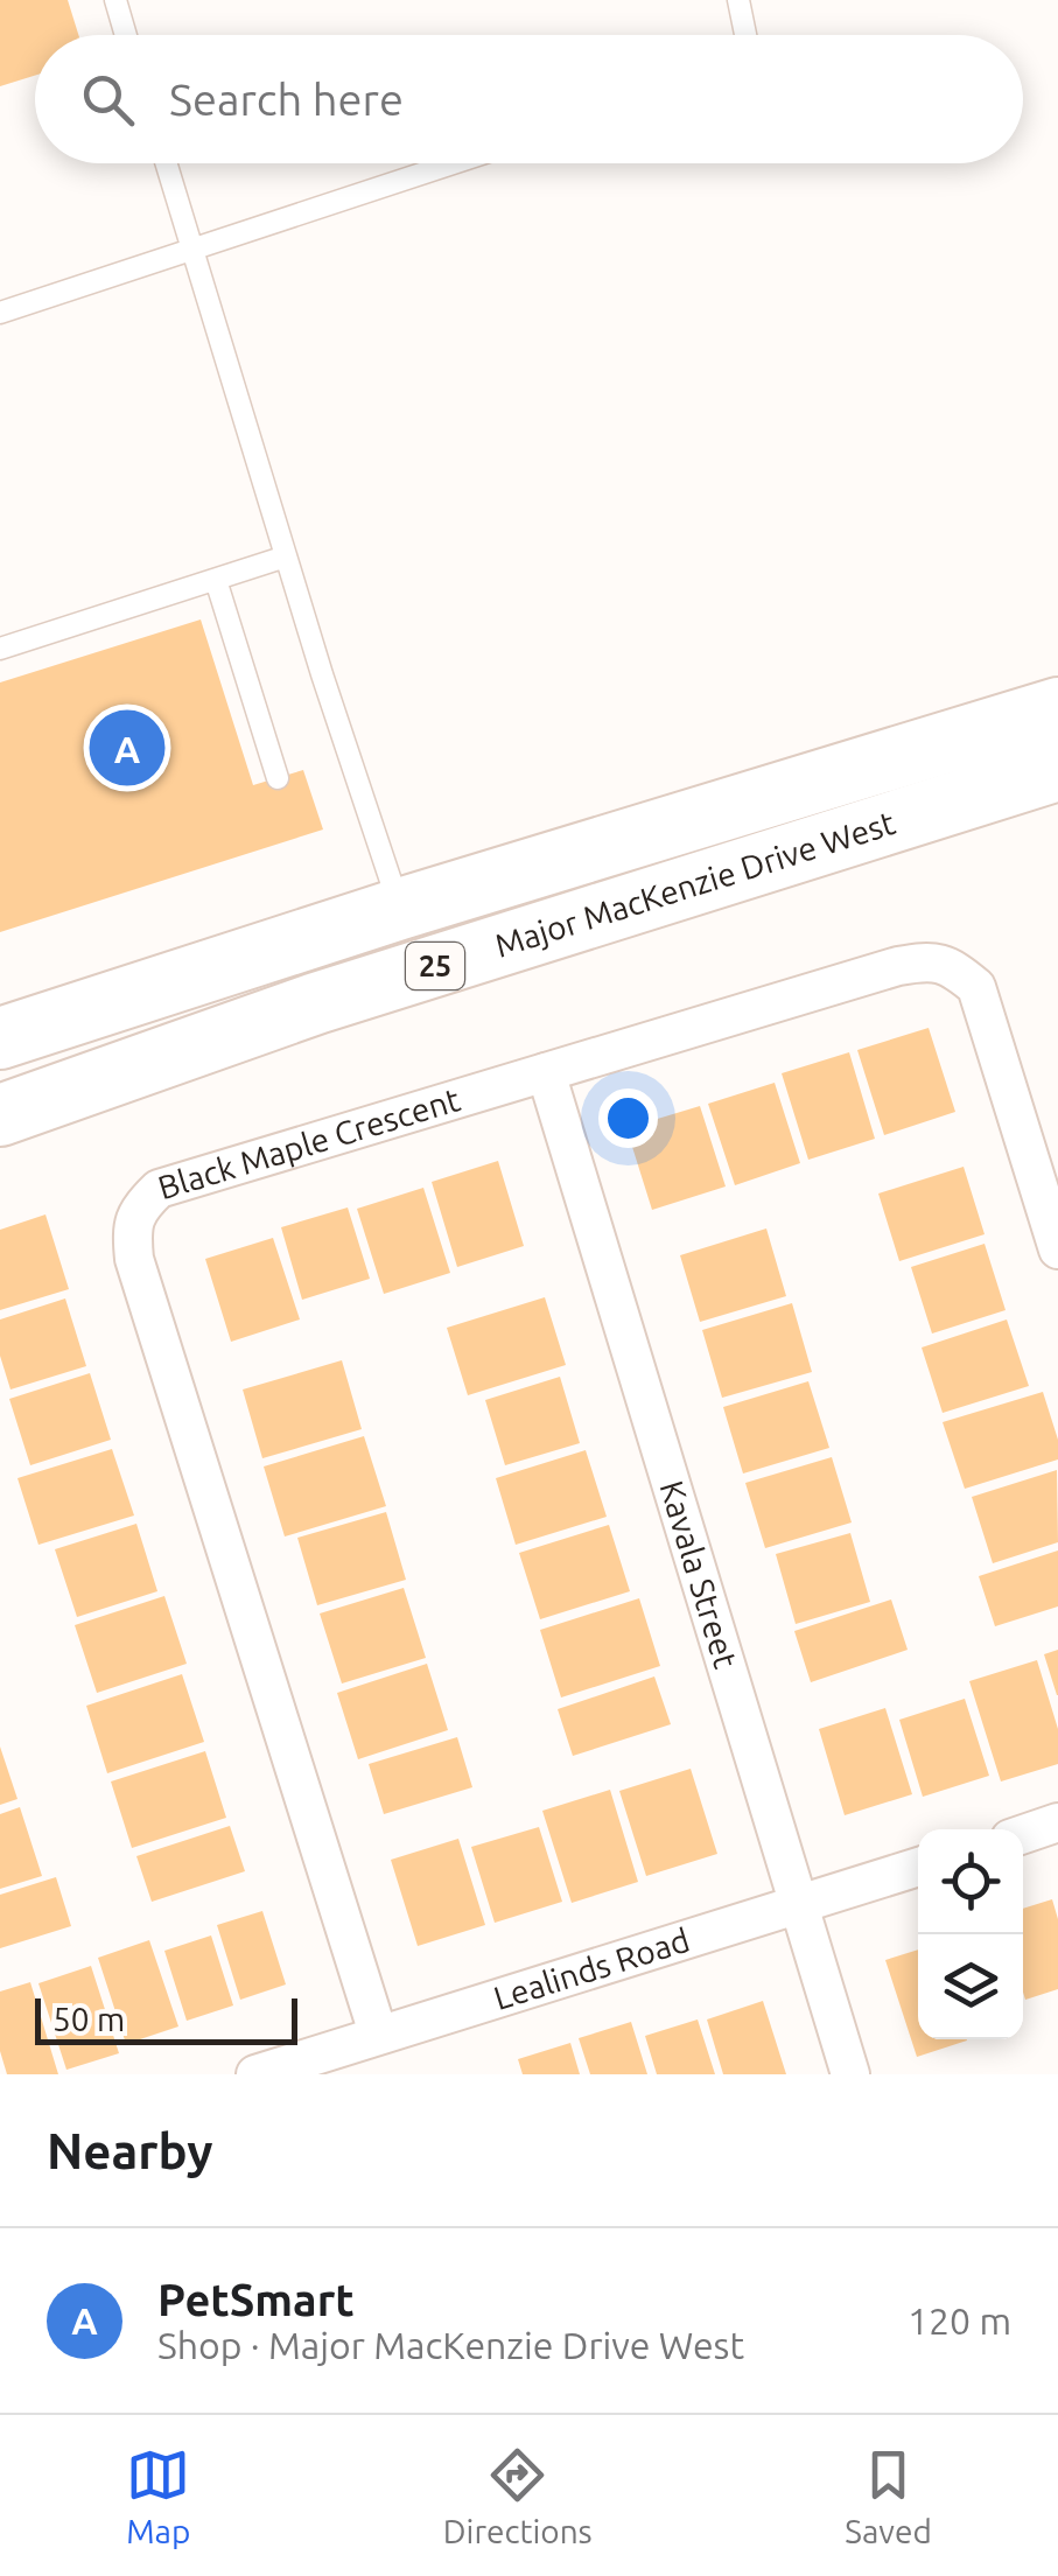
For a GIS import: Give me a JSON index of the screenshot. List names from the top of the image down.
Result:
{
  "streets": {
    "main road": ["Major MacKenzie Drive West", "25"],
    "street": ["Black Maple Crescent", "Kavala Street", "Lealinds Road"]
  },
  "crossings": [
    ["Black Maple Crescent", "Kavala Street"],
    ["Black Maple Crescent", "Lealinds Road"],
    ["Kavala Street", "Lealinds Road"]
  ],
  "scale_bar": "50 m",
  "page": {
    "search": "Search here",
    "pins": "A",
    "scale": "50 m",
    "heading": "Nearby",
    "list": [
      {
        "mark": "A",
        "name": "PetSmart",
        "note": "Shop · Major MacKenzie Drive West",
        "value": "120 m"
      }
    ],
    "nav": ["Map", "Directions", "Saved"]
  }
}
